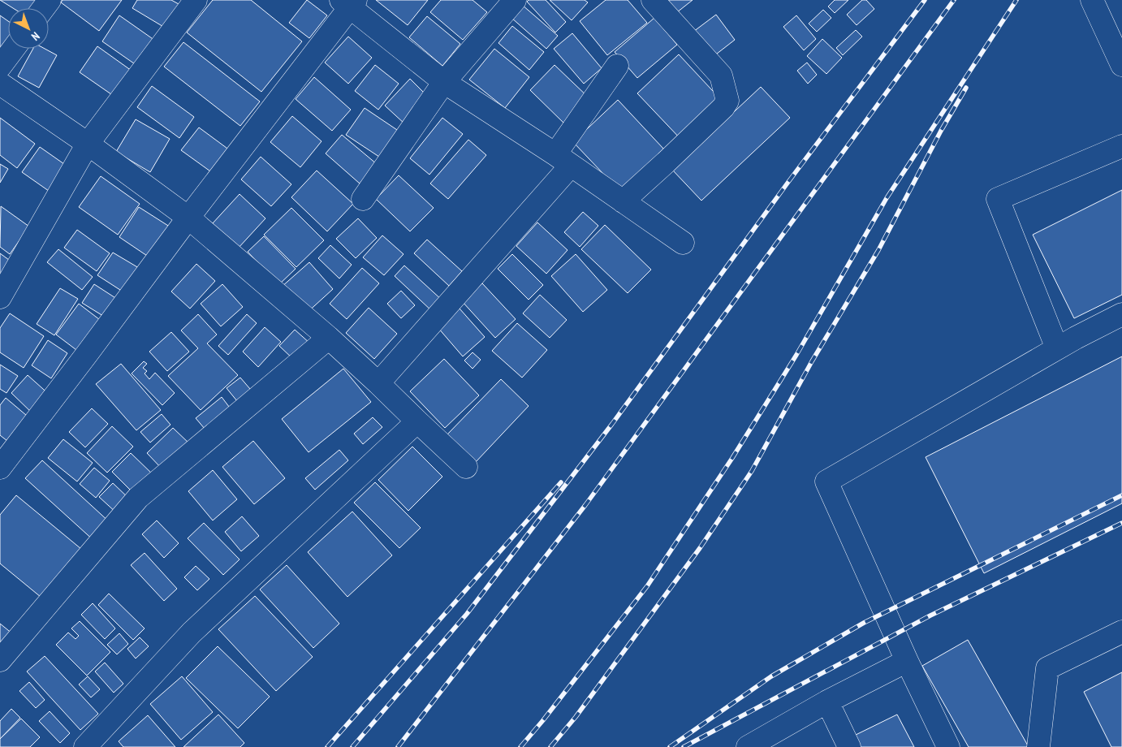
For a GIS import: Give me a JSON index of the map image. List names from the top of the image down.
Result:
{
  "north": "bottom right"
}
